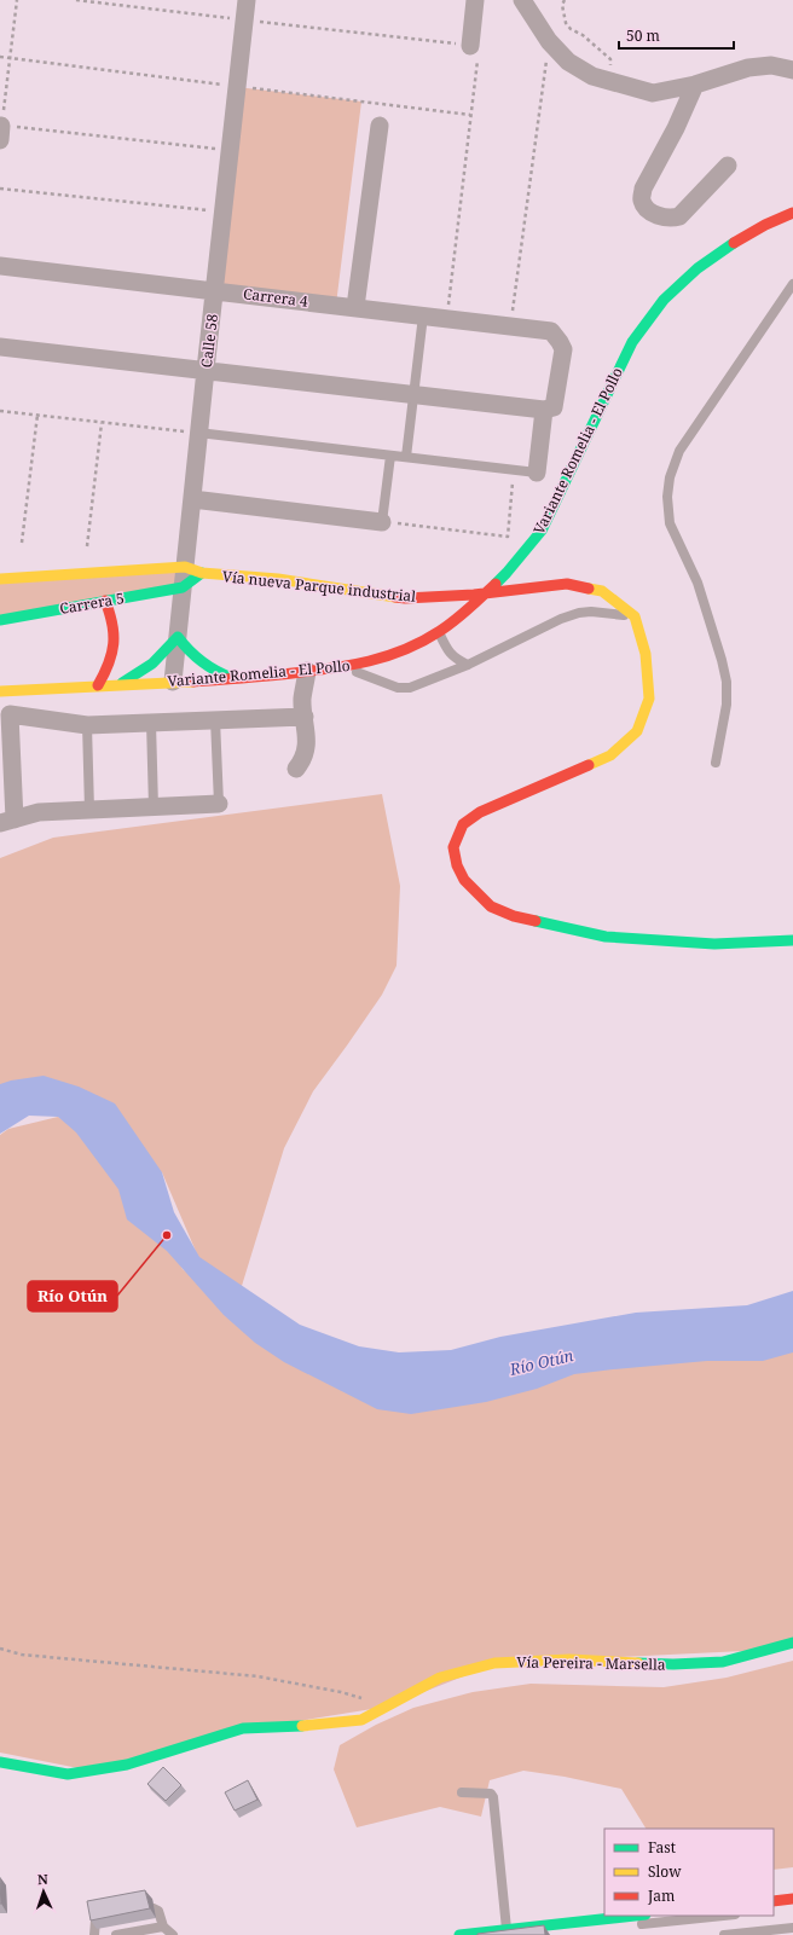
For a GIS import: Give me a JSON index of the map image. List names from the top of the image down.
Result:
{
  "streets": {
    "main road": [
      "Variante Romelia - El Pollo",
      "Vía nueva Parque industrial",
      "Carrera 5",
      "Vía Pereira - Marsella"
    ],
    "street": ["Carrera 4", "Calle 58"]
  },
  "crossings": [
    ["Carrera 4", "Calle 58"],
    ["Calle 58", "Variante Romelia - El Pollo"],
    ["Calle 58", "Vía nueva Parque industrial"],
    ["Calle 58", "Carrera 5"],
    ["Vía nueva Parque industrial", "Carrera 5"]
  ],
  "water": ["Río Otún"],
  "places": ["Río Otún"],
  "legend": ["Fast", "Slow", "Jam"],
  "scale_bar": "50 m",
  "north": "top"
}
